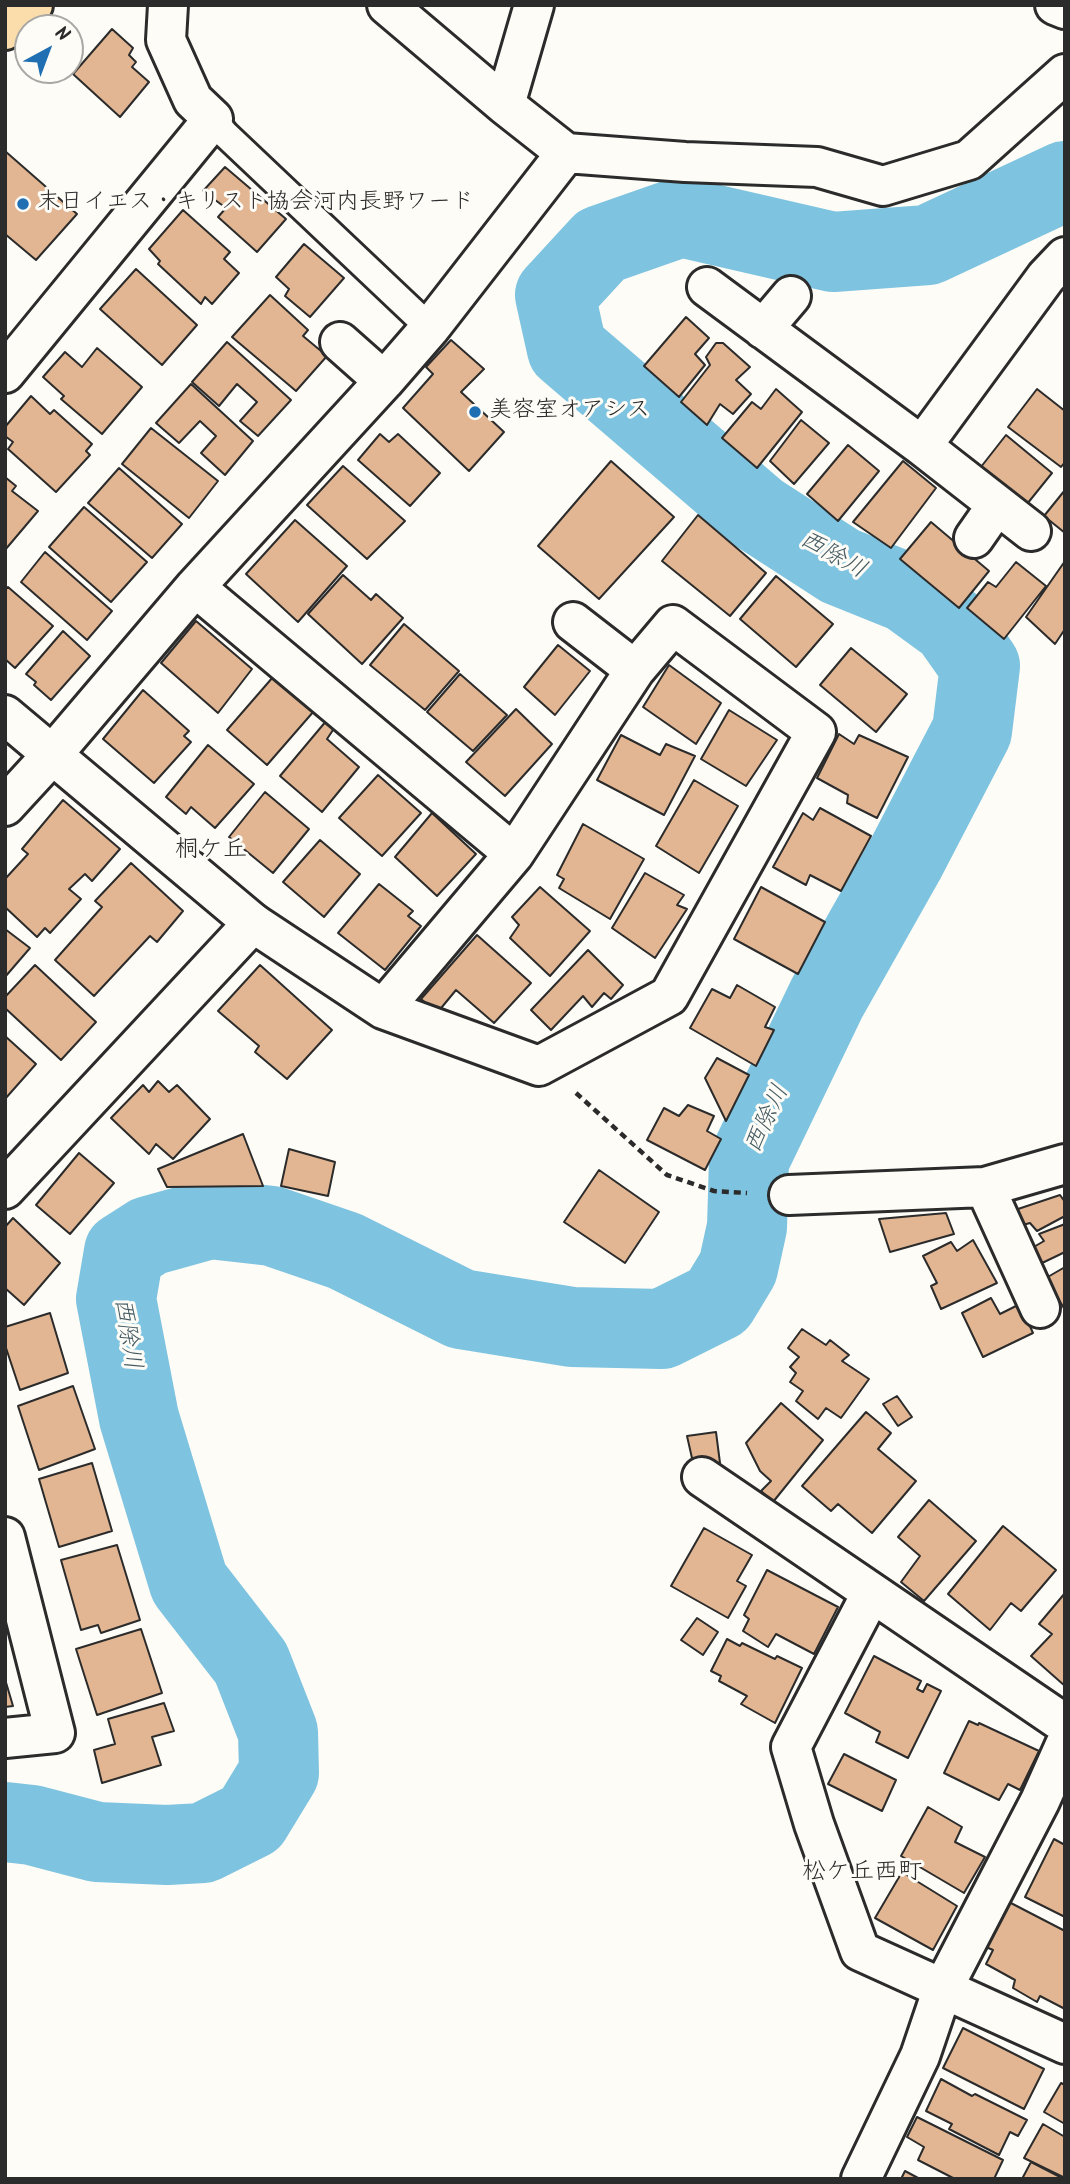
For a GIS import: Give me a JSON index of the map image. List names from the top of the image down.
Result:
{
  "districts": ["桐ケ丘", "松ケ丘西町"],
  "water": ["西除川"],
  "places": ["末日イエス・キリスト協会河内長野ワード", "美容室オアシス"],
  "north": "top right"
}
